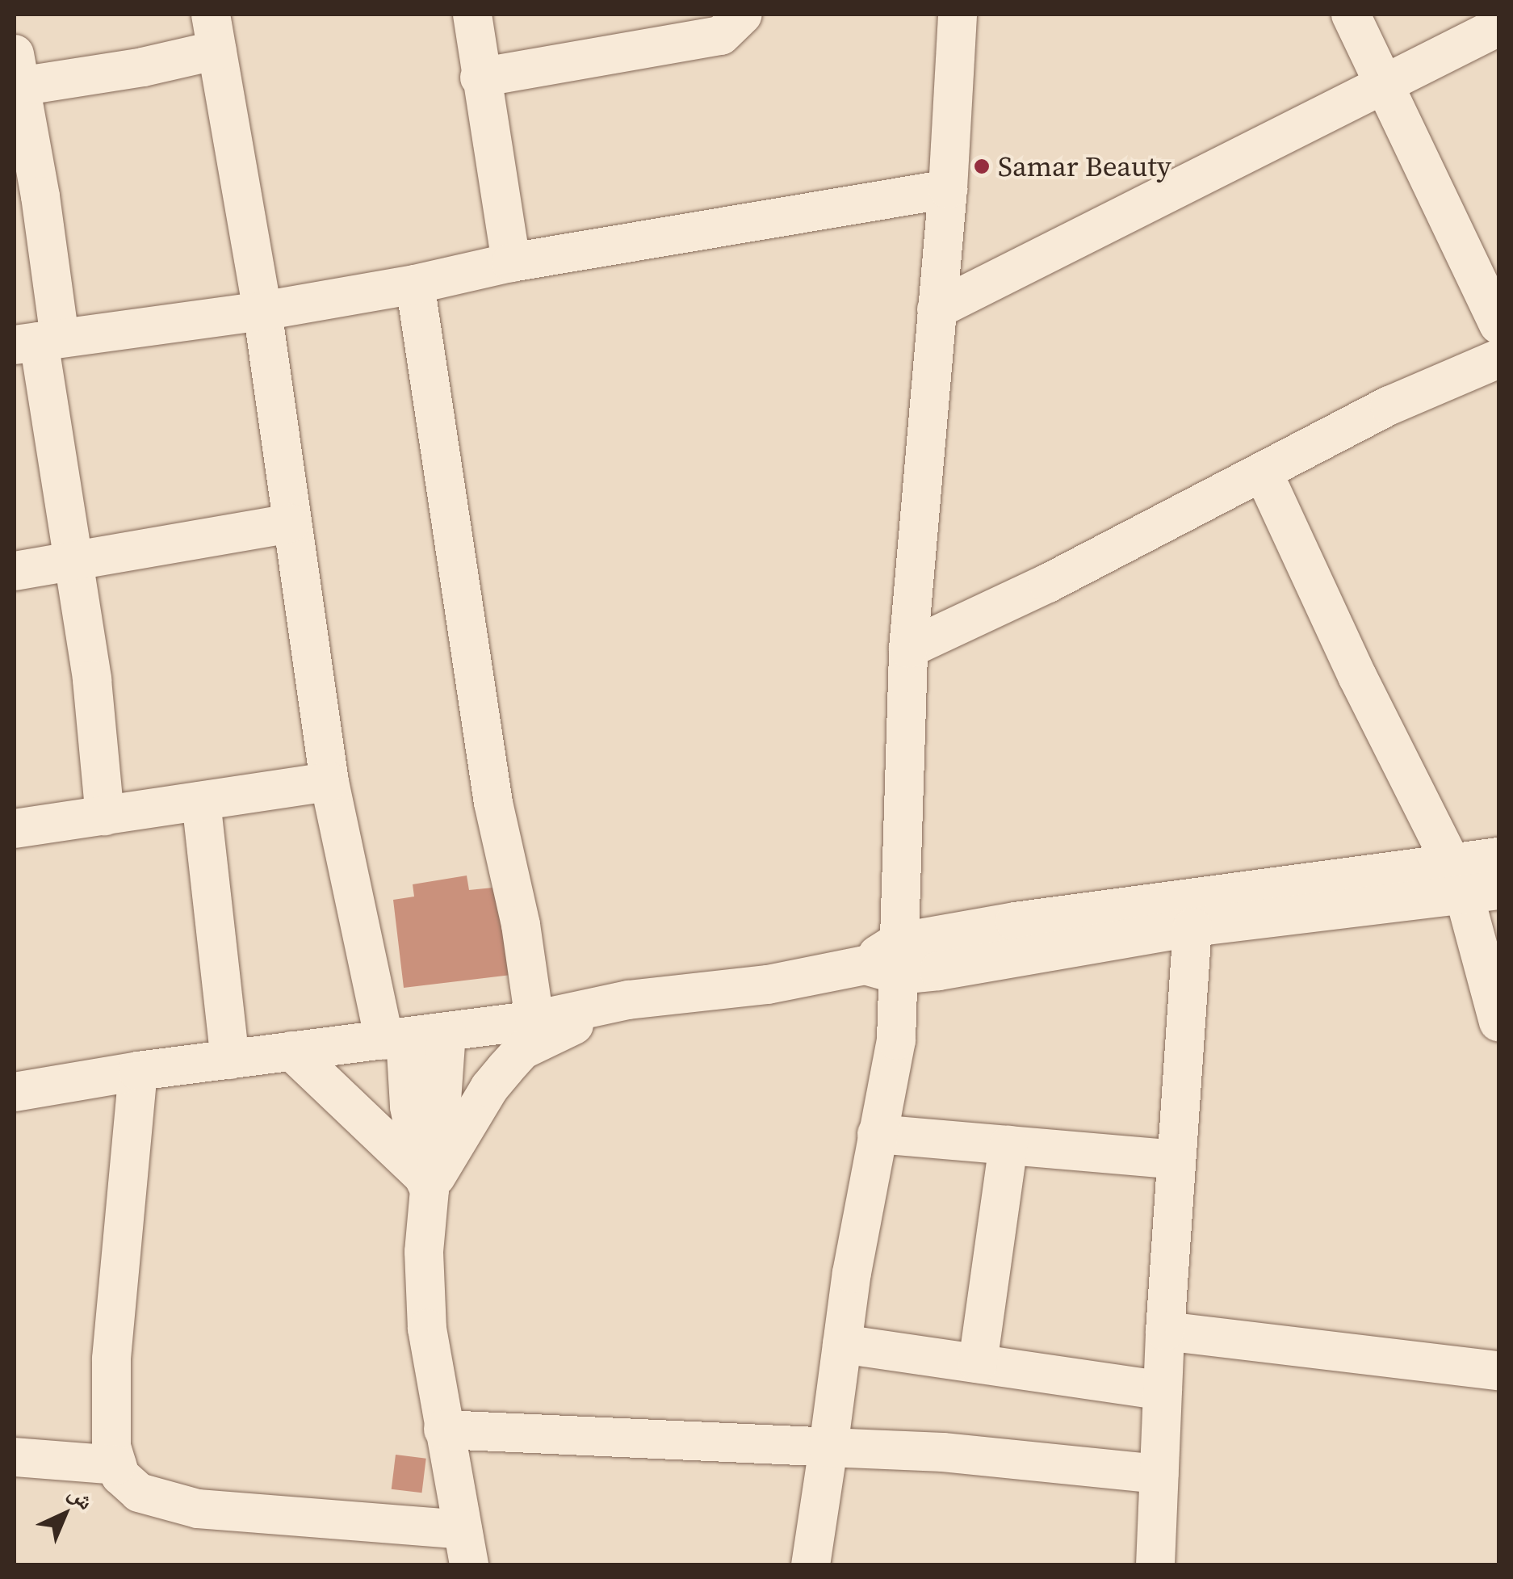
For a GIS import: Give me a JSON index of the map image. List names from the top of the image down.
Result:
{
  "places": ["Samar Beauty"],
  "north": "top right"
}
